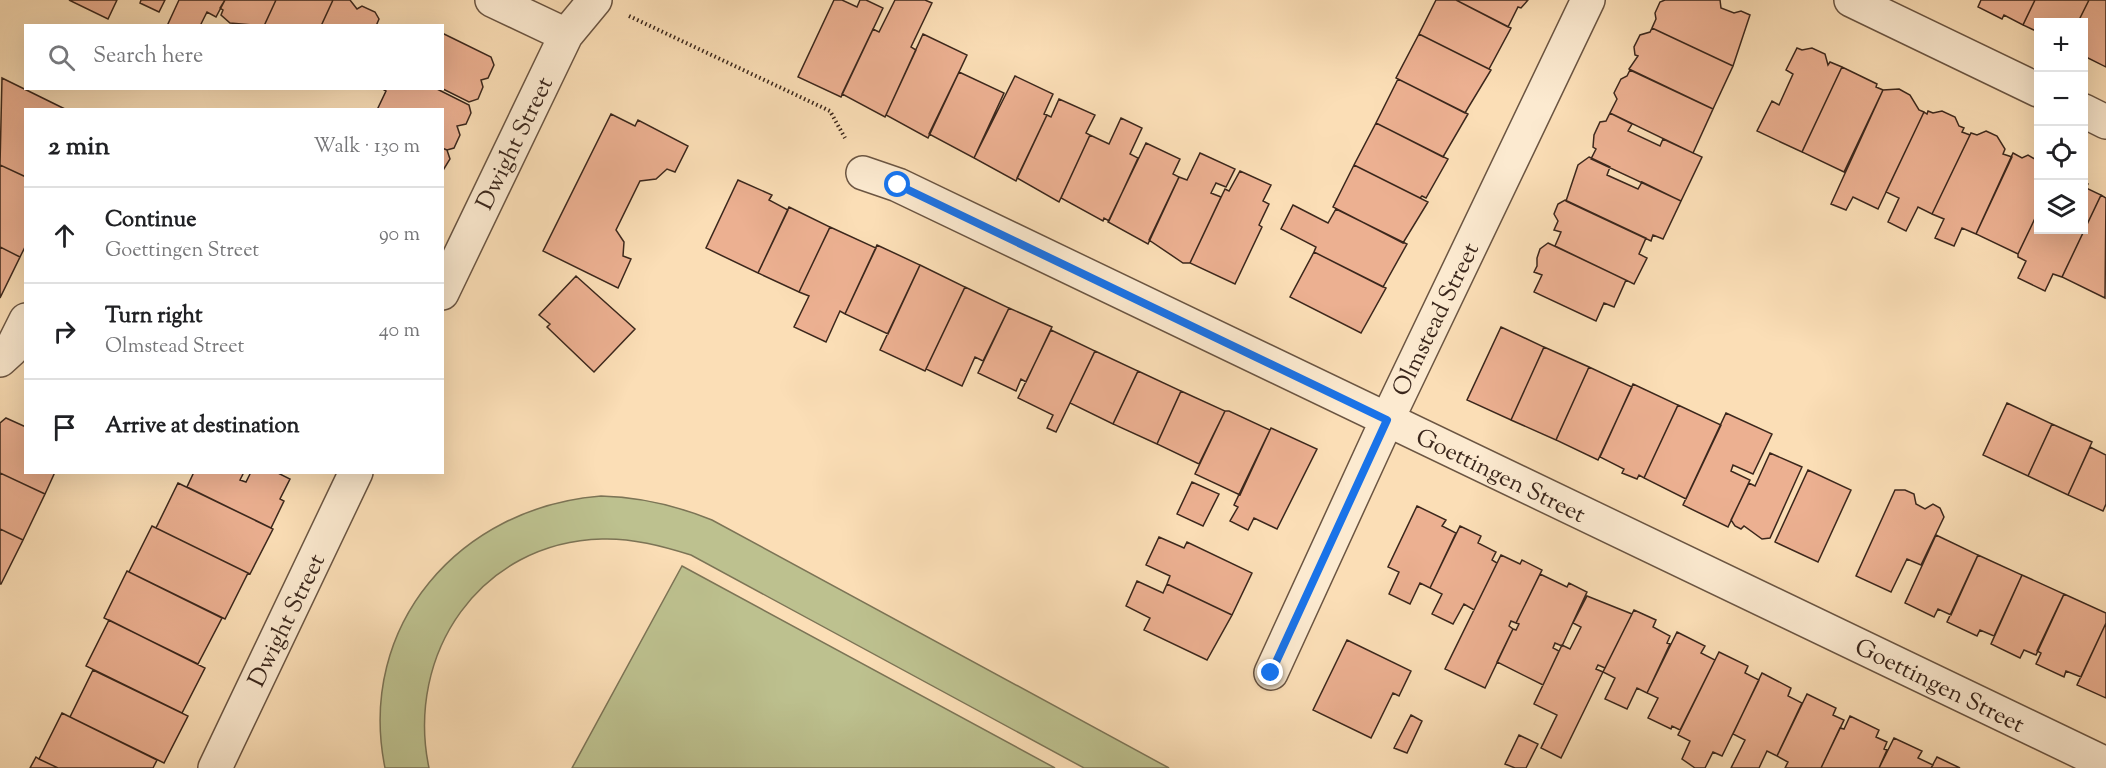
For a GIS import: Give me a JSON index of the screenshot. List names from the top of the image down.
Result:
{
  "streets": {
    "street": ["Dwight Street", "Olmstead Street", "Goettingen Street"]
  },
  "crossings": [
    ["Olmstead Street", "Goettingen Street"]
  ],
  "page": {
    "map_buttons": ["+", "−"],
    "search": "Search here",
    "heading": ["2 min", "Walk · 130 m"],
    "list": [
      ["Continue", "Goettingen Street", "90 m"],
      ["Turn right", "Olmstead Street", "40 m"],
      "Arrive at destination"
    ]
  }
}
